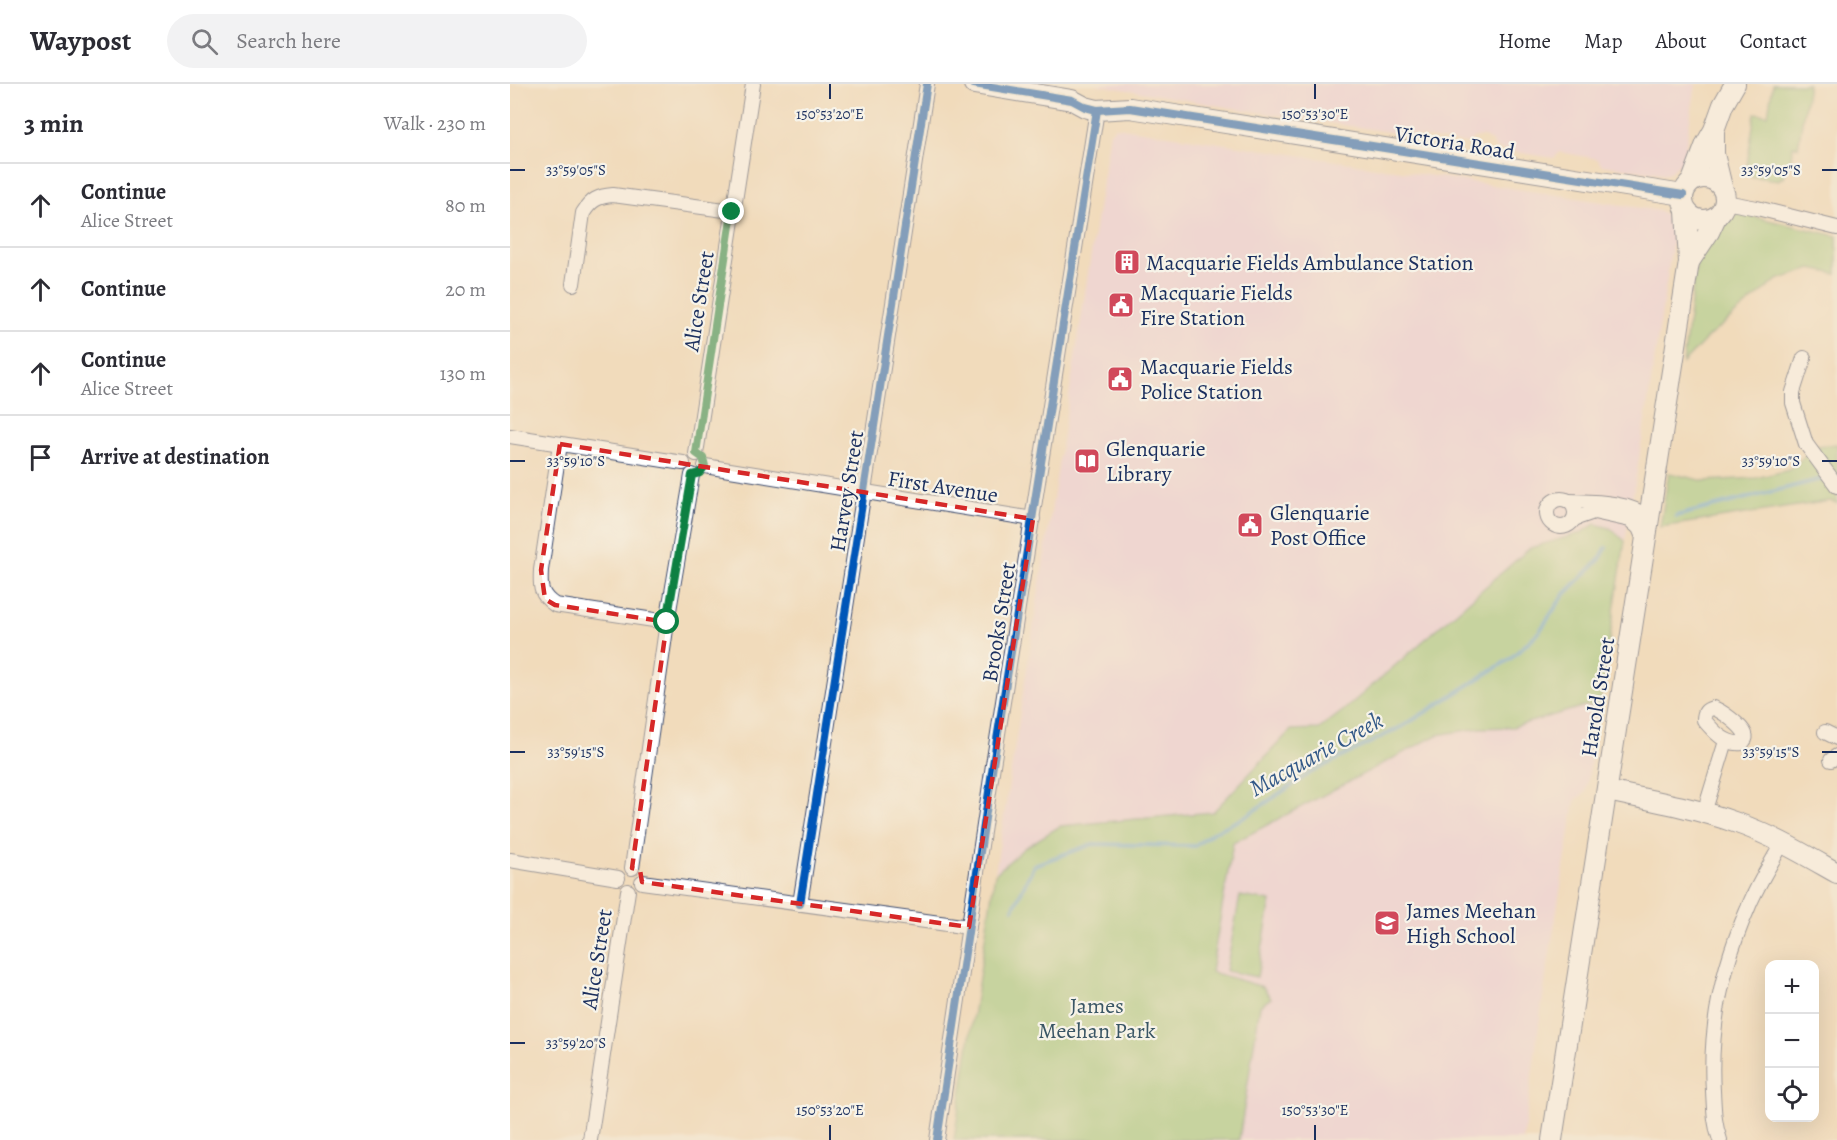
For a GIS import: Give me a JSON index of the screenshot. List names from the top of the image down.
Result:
{
  "streets": {
    "main road": ["Victoria Road", "Harold Street"],
    "street": [
      "Alice Street",
      "First Avenue",
      "Harvey Street",
      "Brooks Street"
    ]
  },
  "crossings": [
    ["Victoria Road", "Brooks Street"],
    ["Victoria Road", "Harold Street"],
    ["Alice Street", "First Avenue"],
    ["First Avenue", "Harvey Street"],
    ["First Avenue", "Brooks Street"]
  ],
  "water": ["Macquarie Creek"],
  "parks": ["James Meehan Park"],
  "places": {
    "building": ["Macquarie Fields Ambulance Station"],
    "public building": ["Macquarie Fields Fire Station", "Macquarie Fields Police Station", "Glenquarie Post Office"],
    "library": ["Glenquarie Library"],
    "school or university": ["James Meehan High School"]
  },
  "page": {
    "header": "Waypost",
    "search": "Search here",
    "nav": [
      "Home",
      "Map",
      "About",
      "Contact"
    ],
    "heading": ["3 min", "Walk · 230 m"],
    "list": [
      ["Continue", "Alice Street", "80 m"],
      ["Continue", "20 m"],
      ["Continue", "Alice Street", "130 m"],
      "Arrive at destination"
    ],
    "map_buttons": ["+", "−"]
  },
  "coordinates": [
    "150°53'20\"E",
    "150°53'30\"E",
    "33°59'05\"S",
    "33°59'10\"S",
    "33°59'15\"S",
    "33°59'20\"S"
  ]
}
